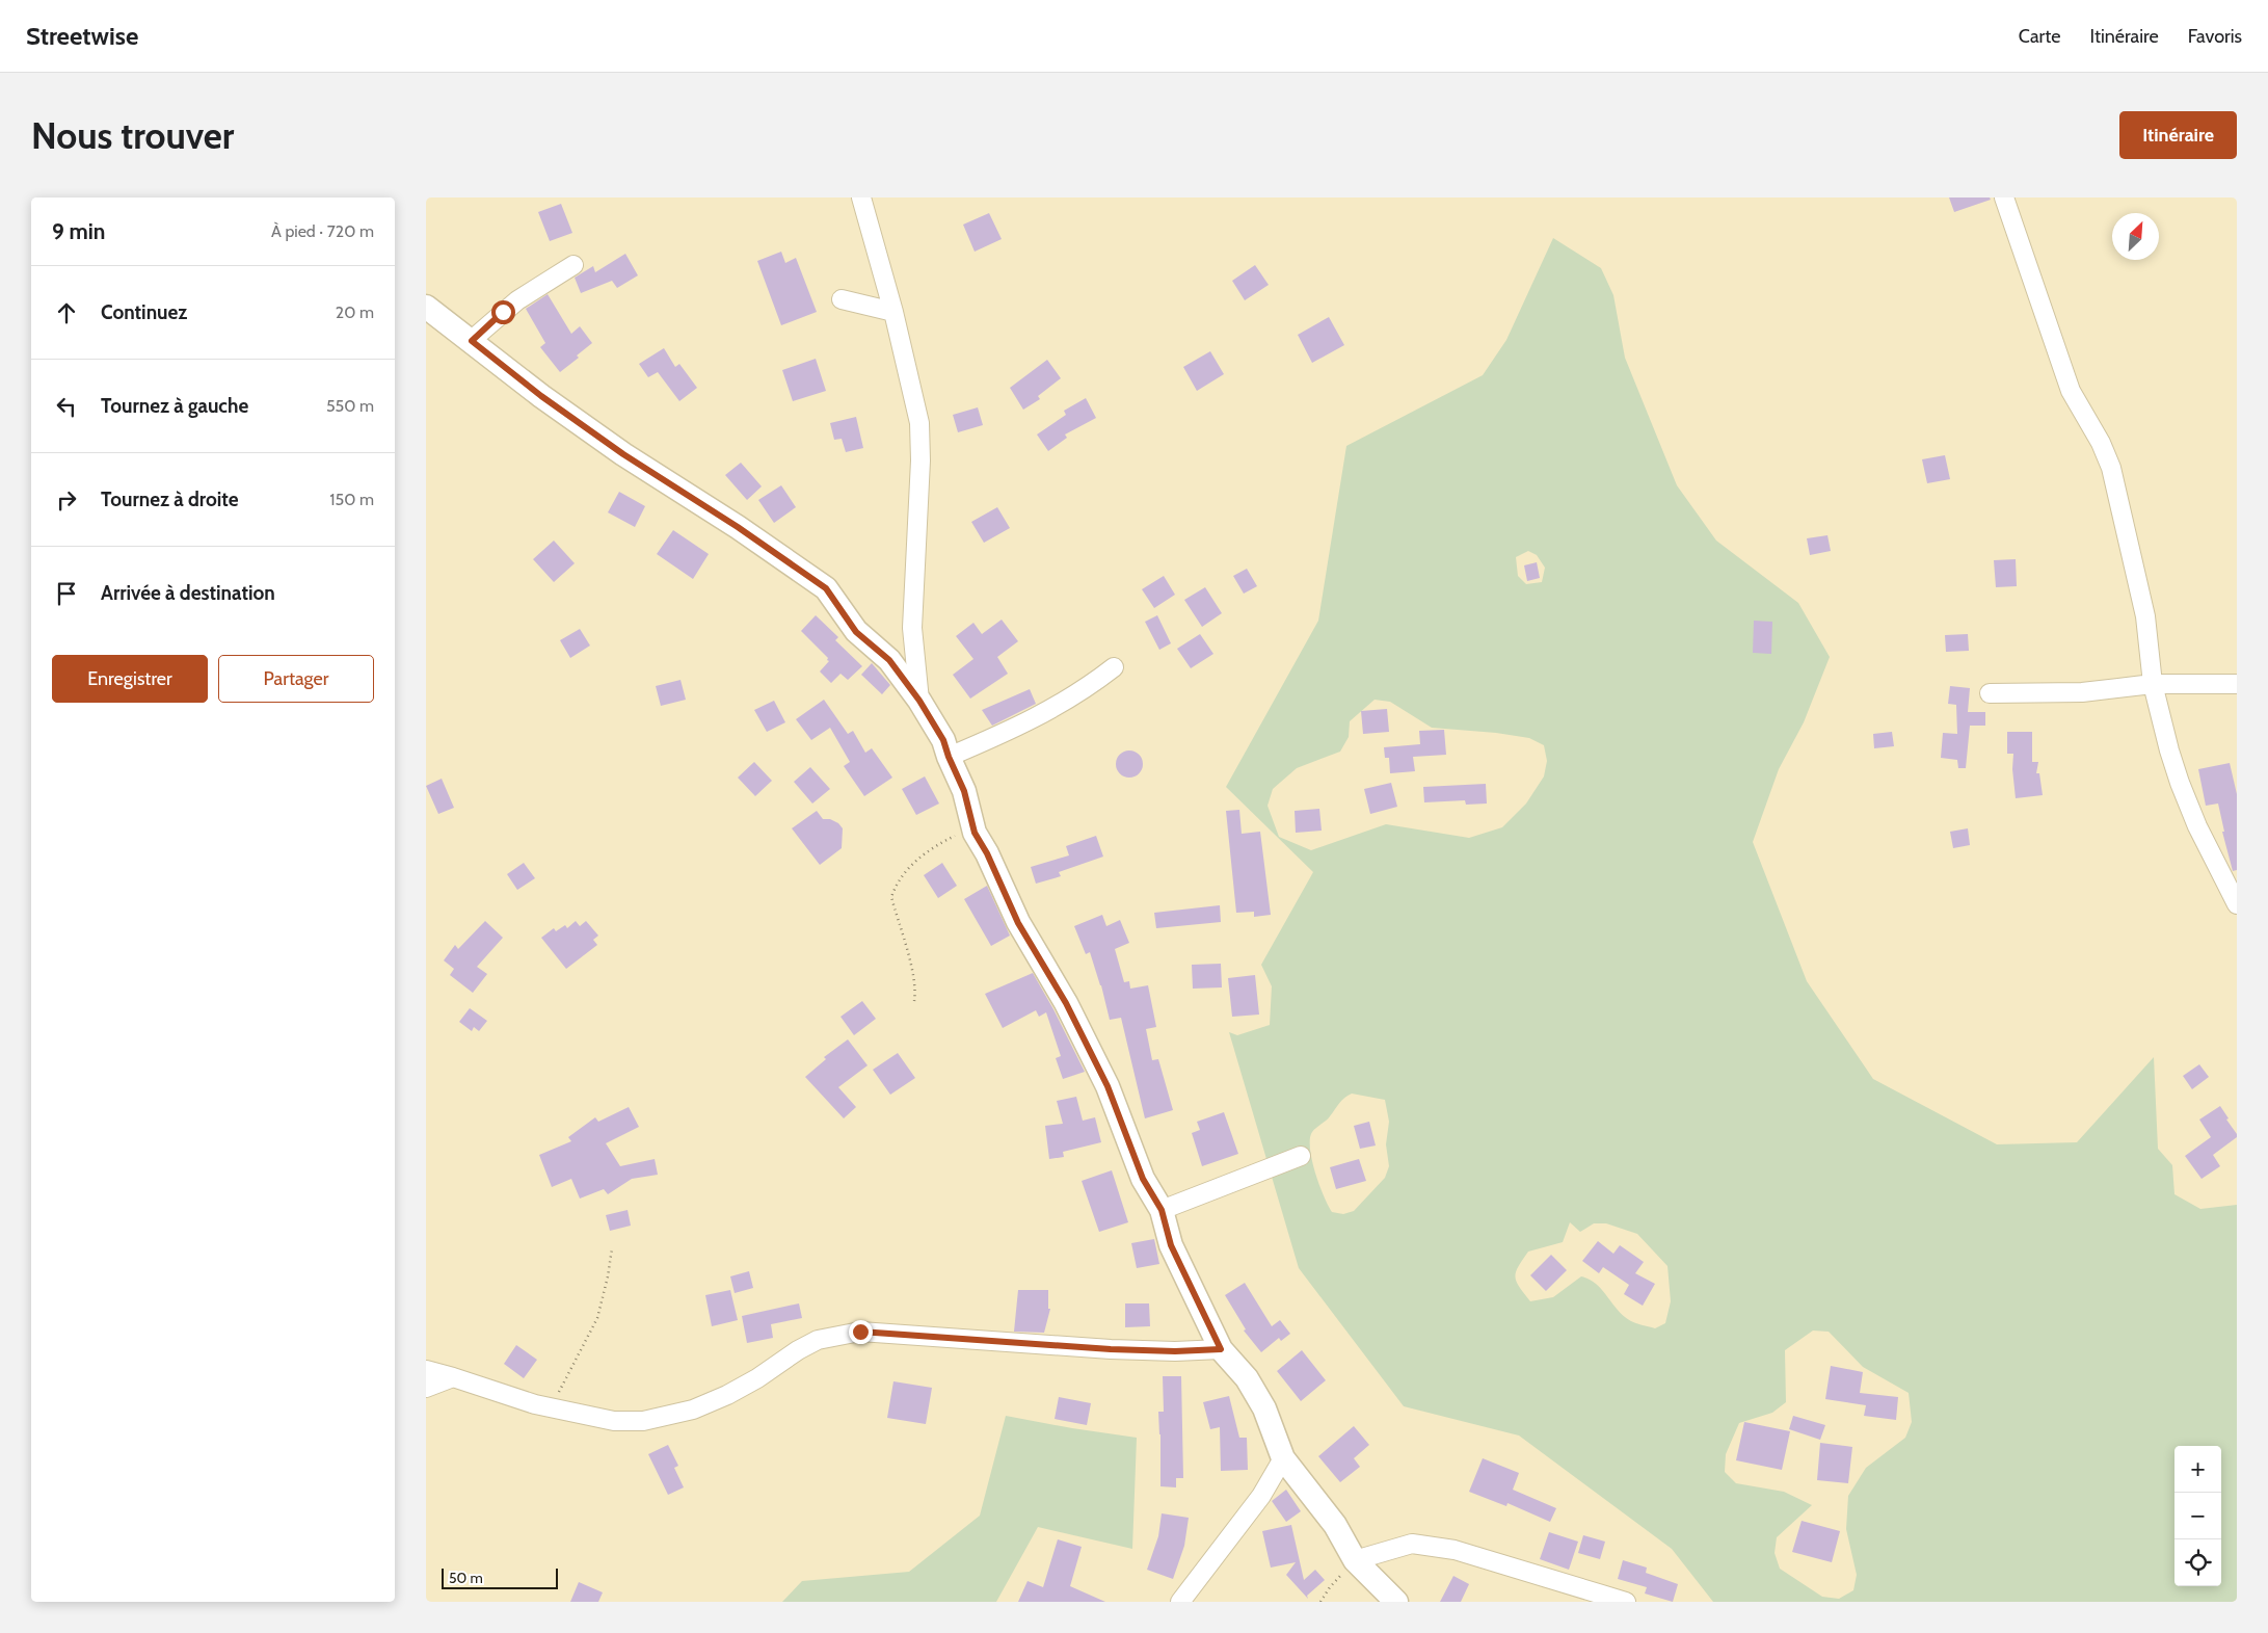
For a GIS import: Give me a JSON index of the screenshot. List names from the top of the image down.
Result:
{
  "scale_bar": "50 m",
  "north": "top right",
  "page": {
    "header": "Streetwise",
    "nav": ["Carte", "Itinéraire", "Favoris"],
    "buttons": [
      "Itinéraire",
      ["Enregistrer", "Partager"]
    ],
    "title": "Nous trouver",
    "heading": ["9 min", "À pied · 720 m"],
    "list": [
      ["Continuez", "20 m"],
      ["Tournez à gauche", "550 m"],
      ["Tournez à droite", "150 m"],
      "Arrivée à destination"
    ],
    "map_buttons": ["+", "−"],
    "scale": "50 m"
  }
}
